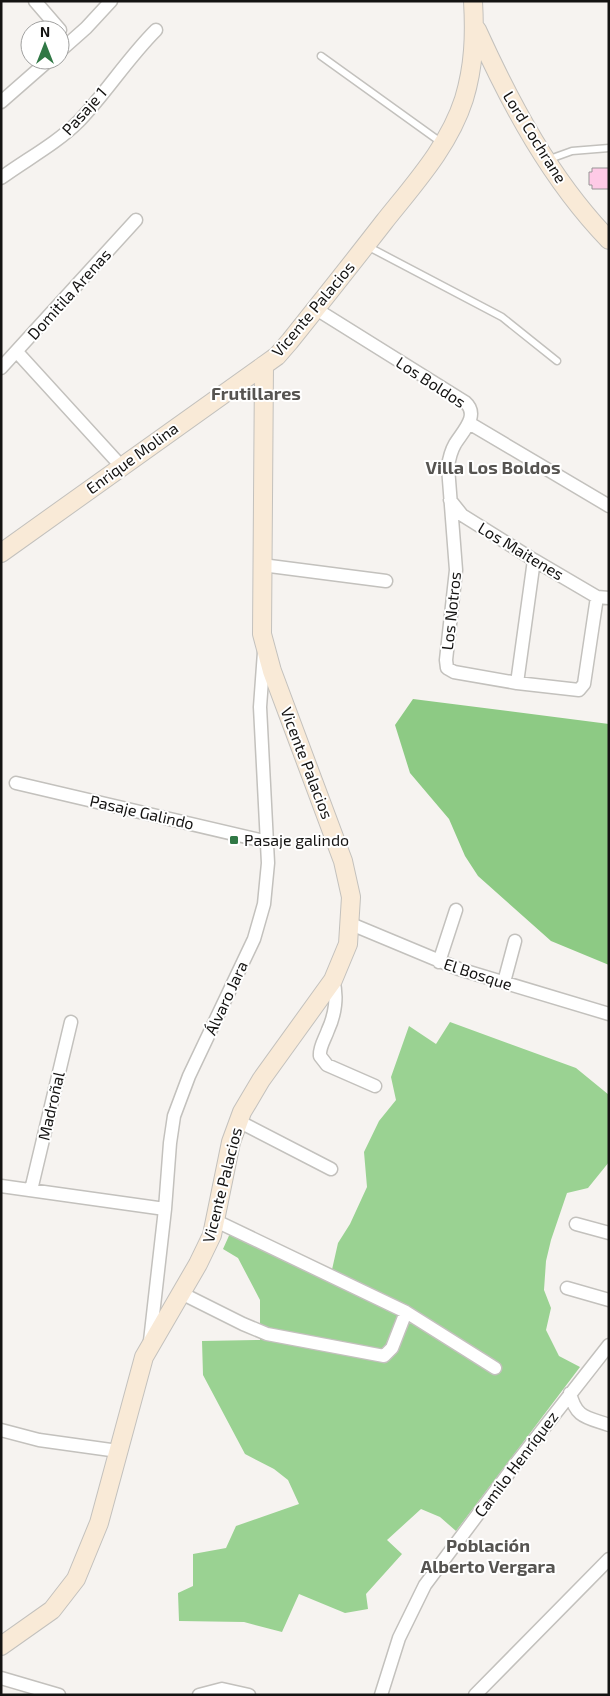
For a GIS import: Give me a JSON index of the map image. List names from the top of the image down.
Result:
{
  "streets": {
    "main road": ["Lord Cochrane", "Vicente Palacios", "Enrique Molina"],
    "street": [
      "Pasaje 1",
      "Domitila Arenas",
      "Los Boldos",
      "Los Maitenes",
      "Los Notros",
      "Pasaje Galindo",
      "El Bosque",
      "Álvaro Jara",
      "Madroñal",
      "Camilo Henríquez"
    ]
  },
  "crossings": [
    ["Lord Cochrane", "Vicente Palacios"],
    ["Vicente Palacios", "Los Boldos"],
    ["Vicente Palacios", "Enrique Molina"],
    ["Vicente Palacios", "El Bosque"],
    ["Vicente Palacios", "Álvaro Jara"],
    ["Los Boldos", "Los Notros"],
    ["Los Maitenes", "Los Notros"],
    ["Pasaje Galindo", "Álvaro Jara"]
  ],
  "districts": ["Frutillares", "Villa Los Boldos", "Población Alberto Vergara"],
  "places": {
    "transit": ["Pasaje galindo"]
  },
  "north": "top"
}
